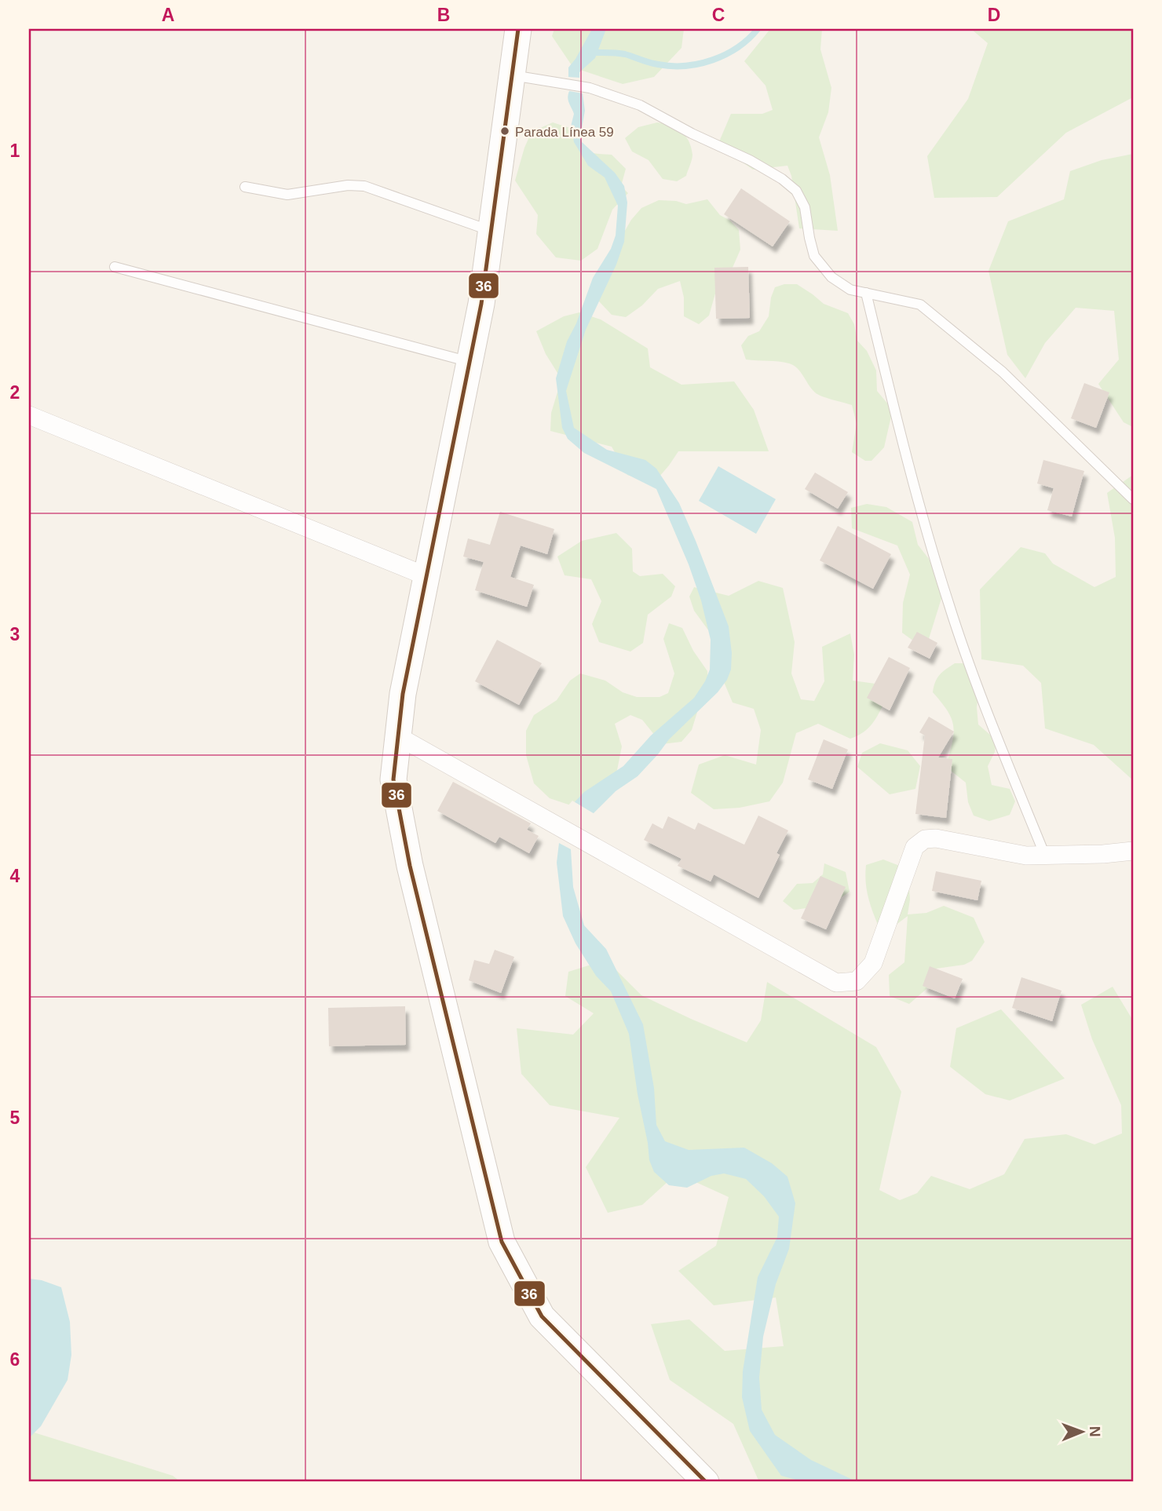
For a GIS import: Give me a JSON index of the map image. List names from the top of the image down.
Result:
{
  "places": ["Parada Línea 59"],
  "lines": ["transit line 36"],
  "north": "right",
  "grid": {
    "columns": [
      "A",
      "B",
      "C",
      "D"
    ],
    "rows": [
      "1",
      "2",
      "3",
      "4",
      "5",
      "6"
    ]
  }
}
